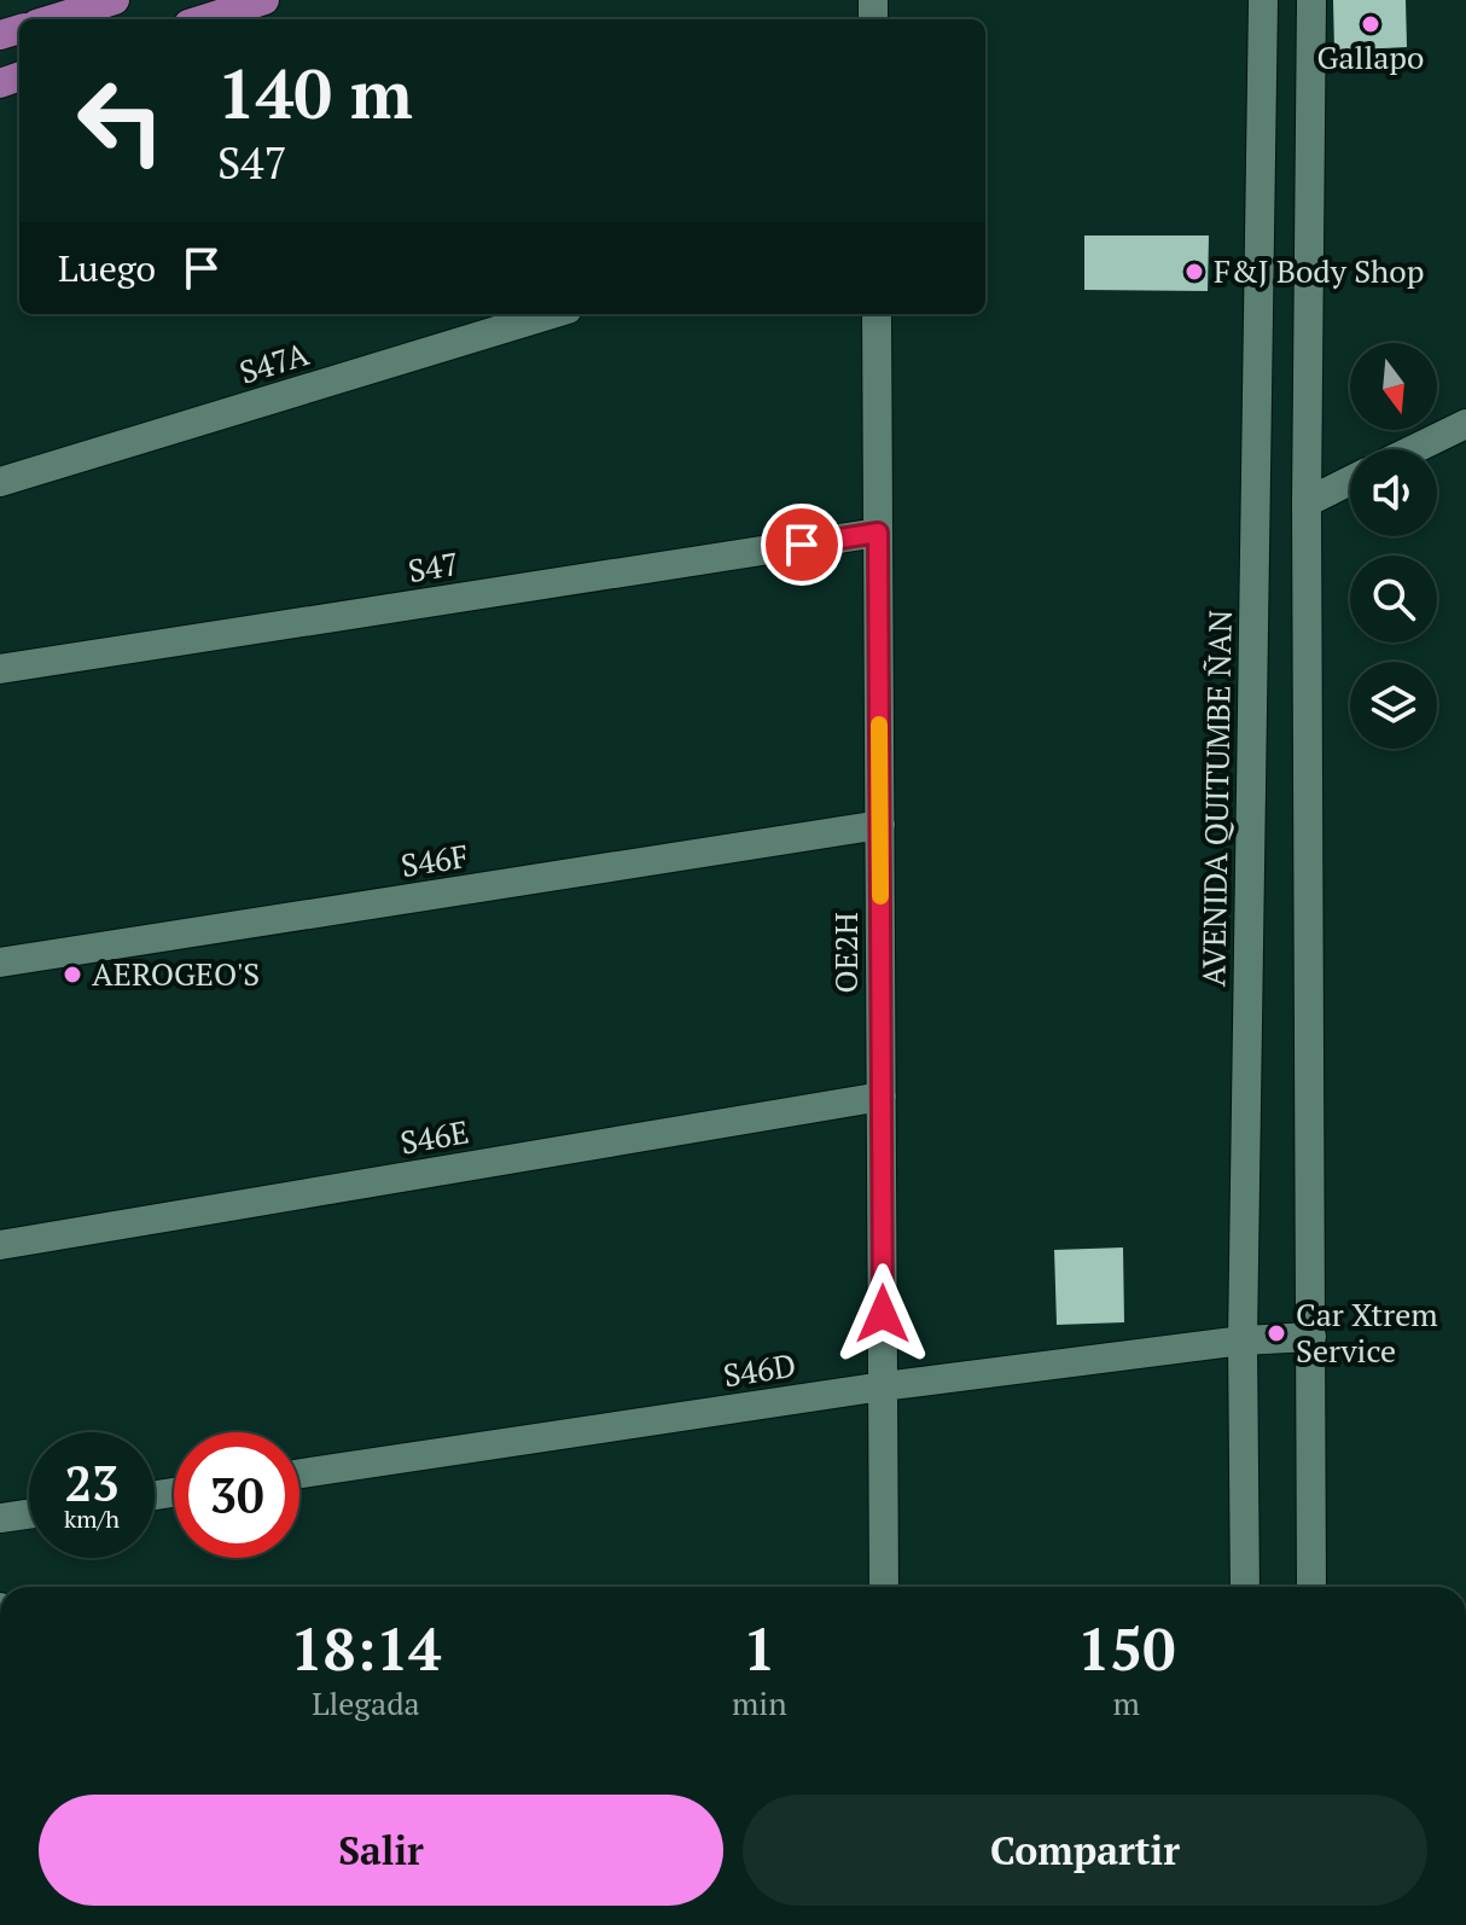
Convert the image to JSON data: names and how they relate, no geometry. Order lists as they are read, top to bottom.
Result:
{
  "streets": {
    "street": [
      "S47A",
      "S47",
      "AVENIDA QUITUMBE ÑAN",
      "S46F",
      "OE2H",
      "S46E",
      "S46D"
    ]
  },
  "crossings": [
    ["S47", "OE2H"],
    ["AVENIDA QUITUMBE ÑAN", "S46D"],
    ["S46F", "OE2H"],
    ["OE2H", "S46E"],
    ["OE2H", "S46D"]
  ],
  "places": [
    "Gallapo",
    "F&J Body Shop",
    "AEROGEO'S",
    "Car Xtrem Service"
  ],
  "north": "bottom",
  "page": {
    "turn": ["140 m", "S47"],
    "then": "Luego",
    "speed": "23 km/h",
    "limit": "30",
    "eta": [
      "18:14",
      "Llegada",
      "1",
      "min",
      "150",
      "m"
    ],
    "buttons": ["Salir", "Compartir"]
  }
}
